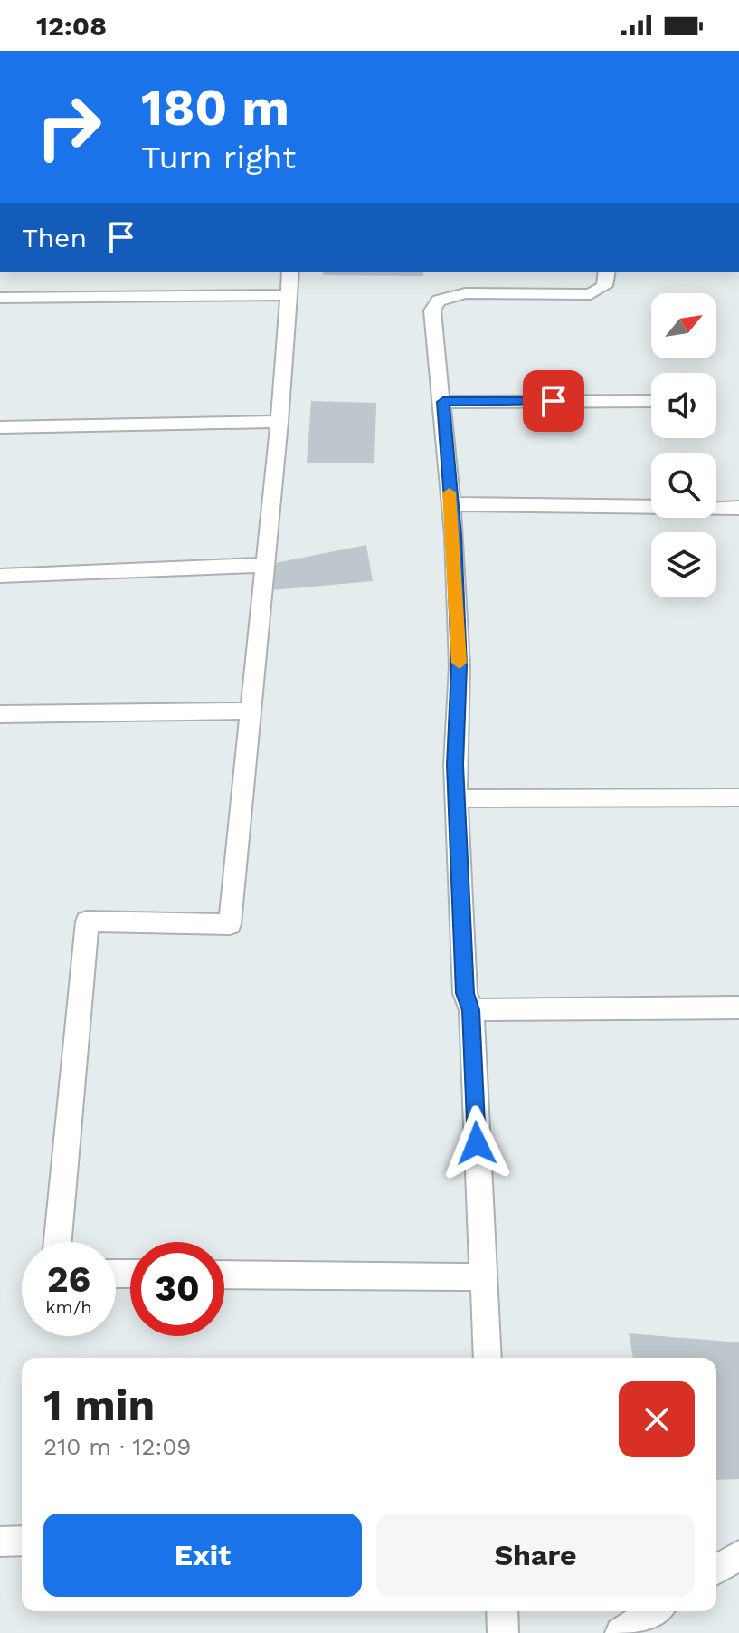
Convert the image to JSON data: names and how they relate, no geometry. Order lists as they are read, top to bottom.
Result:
{
  "north": "top right",
  "page": {
    "status": "12:08",
    "turn": ["180 m", "Turn right"],
    "then": "Then",
    "speed": "26 km/h",
    "limit": "30",
    "heading": ["1 min", "210 m · 12:09"],
    "buttons": ["Exit", "Share"]
  }
}
